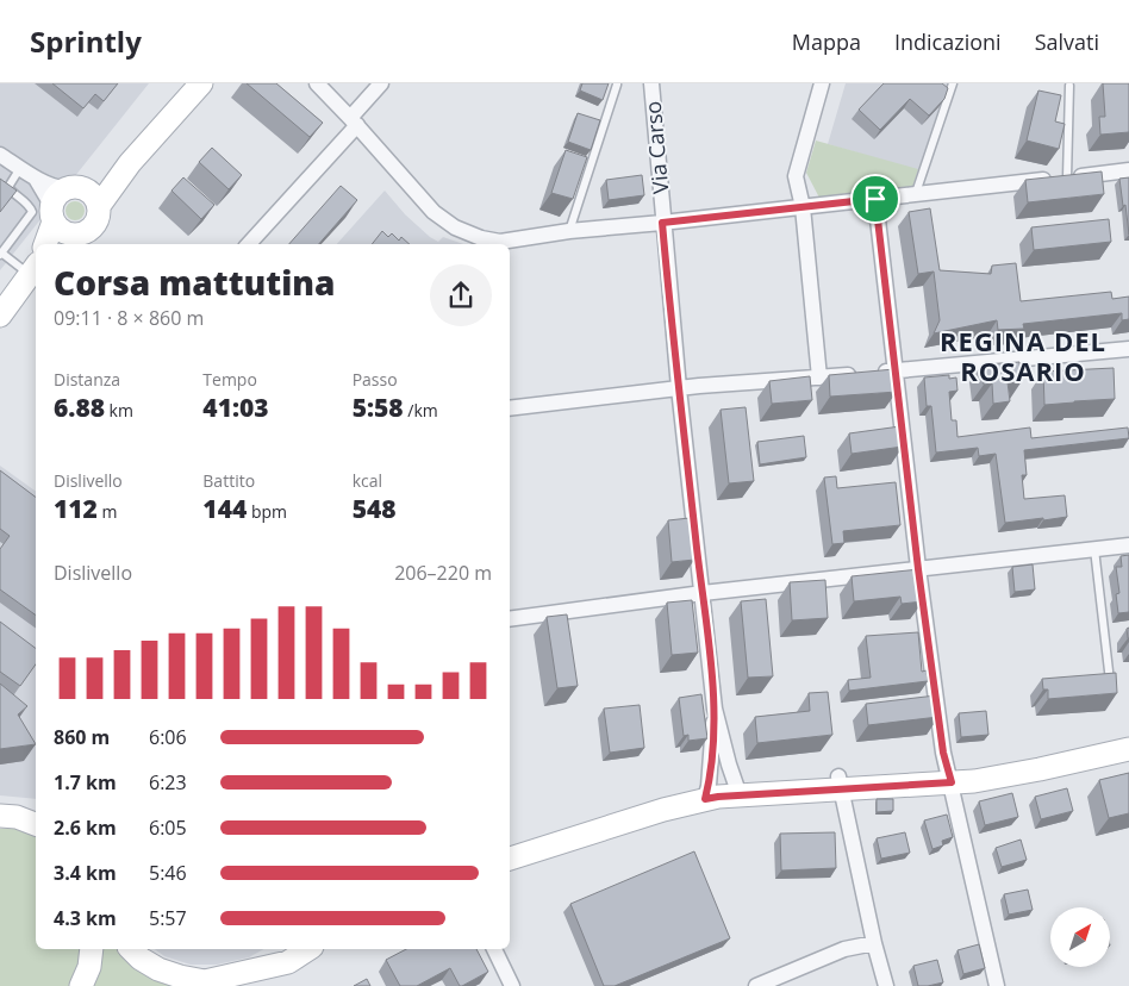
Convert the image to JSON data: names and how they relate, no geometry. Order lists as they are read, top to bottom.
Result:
{
  "streets": {
    "street": ["Via Carso"]
  },
  "districts": ["REGINA DEL ROSARIO"],
  "north": "top right",
  "page": {
    "header": "Sprintly",
    "nav": ["Mappa", "Indicazioni", "Salvati"],
    "heading": ["Corsa mattutina", "09:11 · 8 × 860 m"],
    "stats": [
      ["Distanza", "6.88 km"],
      ["Tempo", "41:03"],
      ["Passo", "5:58 /km"],
      ["Dislivello", "112 m"],
      ["Battito", "144 bpm"],
      ["kcal", "548"]
    ],
    "chart": ["Dislivello", "206–220 m"],
    "list": [
      {
        "name": "860 m",
        "note": "6:06"
      },
      {
        "name": "1.7 km",
        "note": "6:23"
      },
      {
        "name": "2.6 km",
        "note": "6:05"
      },
      {
        "name": "3.4 km",
        "note": "5:46"
      },
      {
        "name": "4.3 km",
        "note": "5:57"
      }
    ]
  }
}
